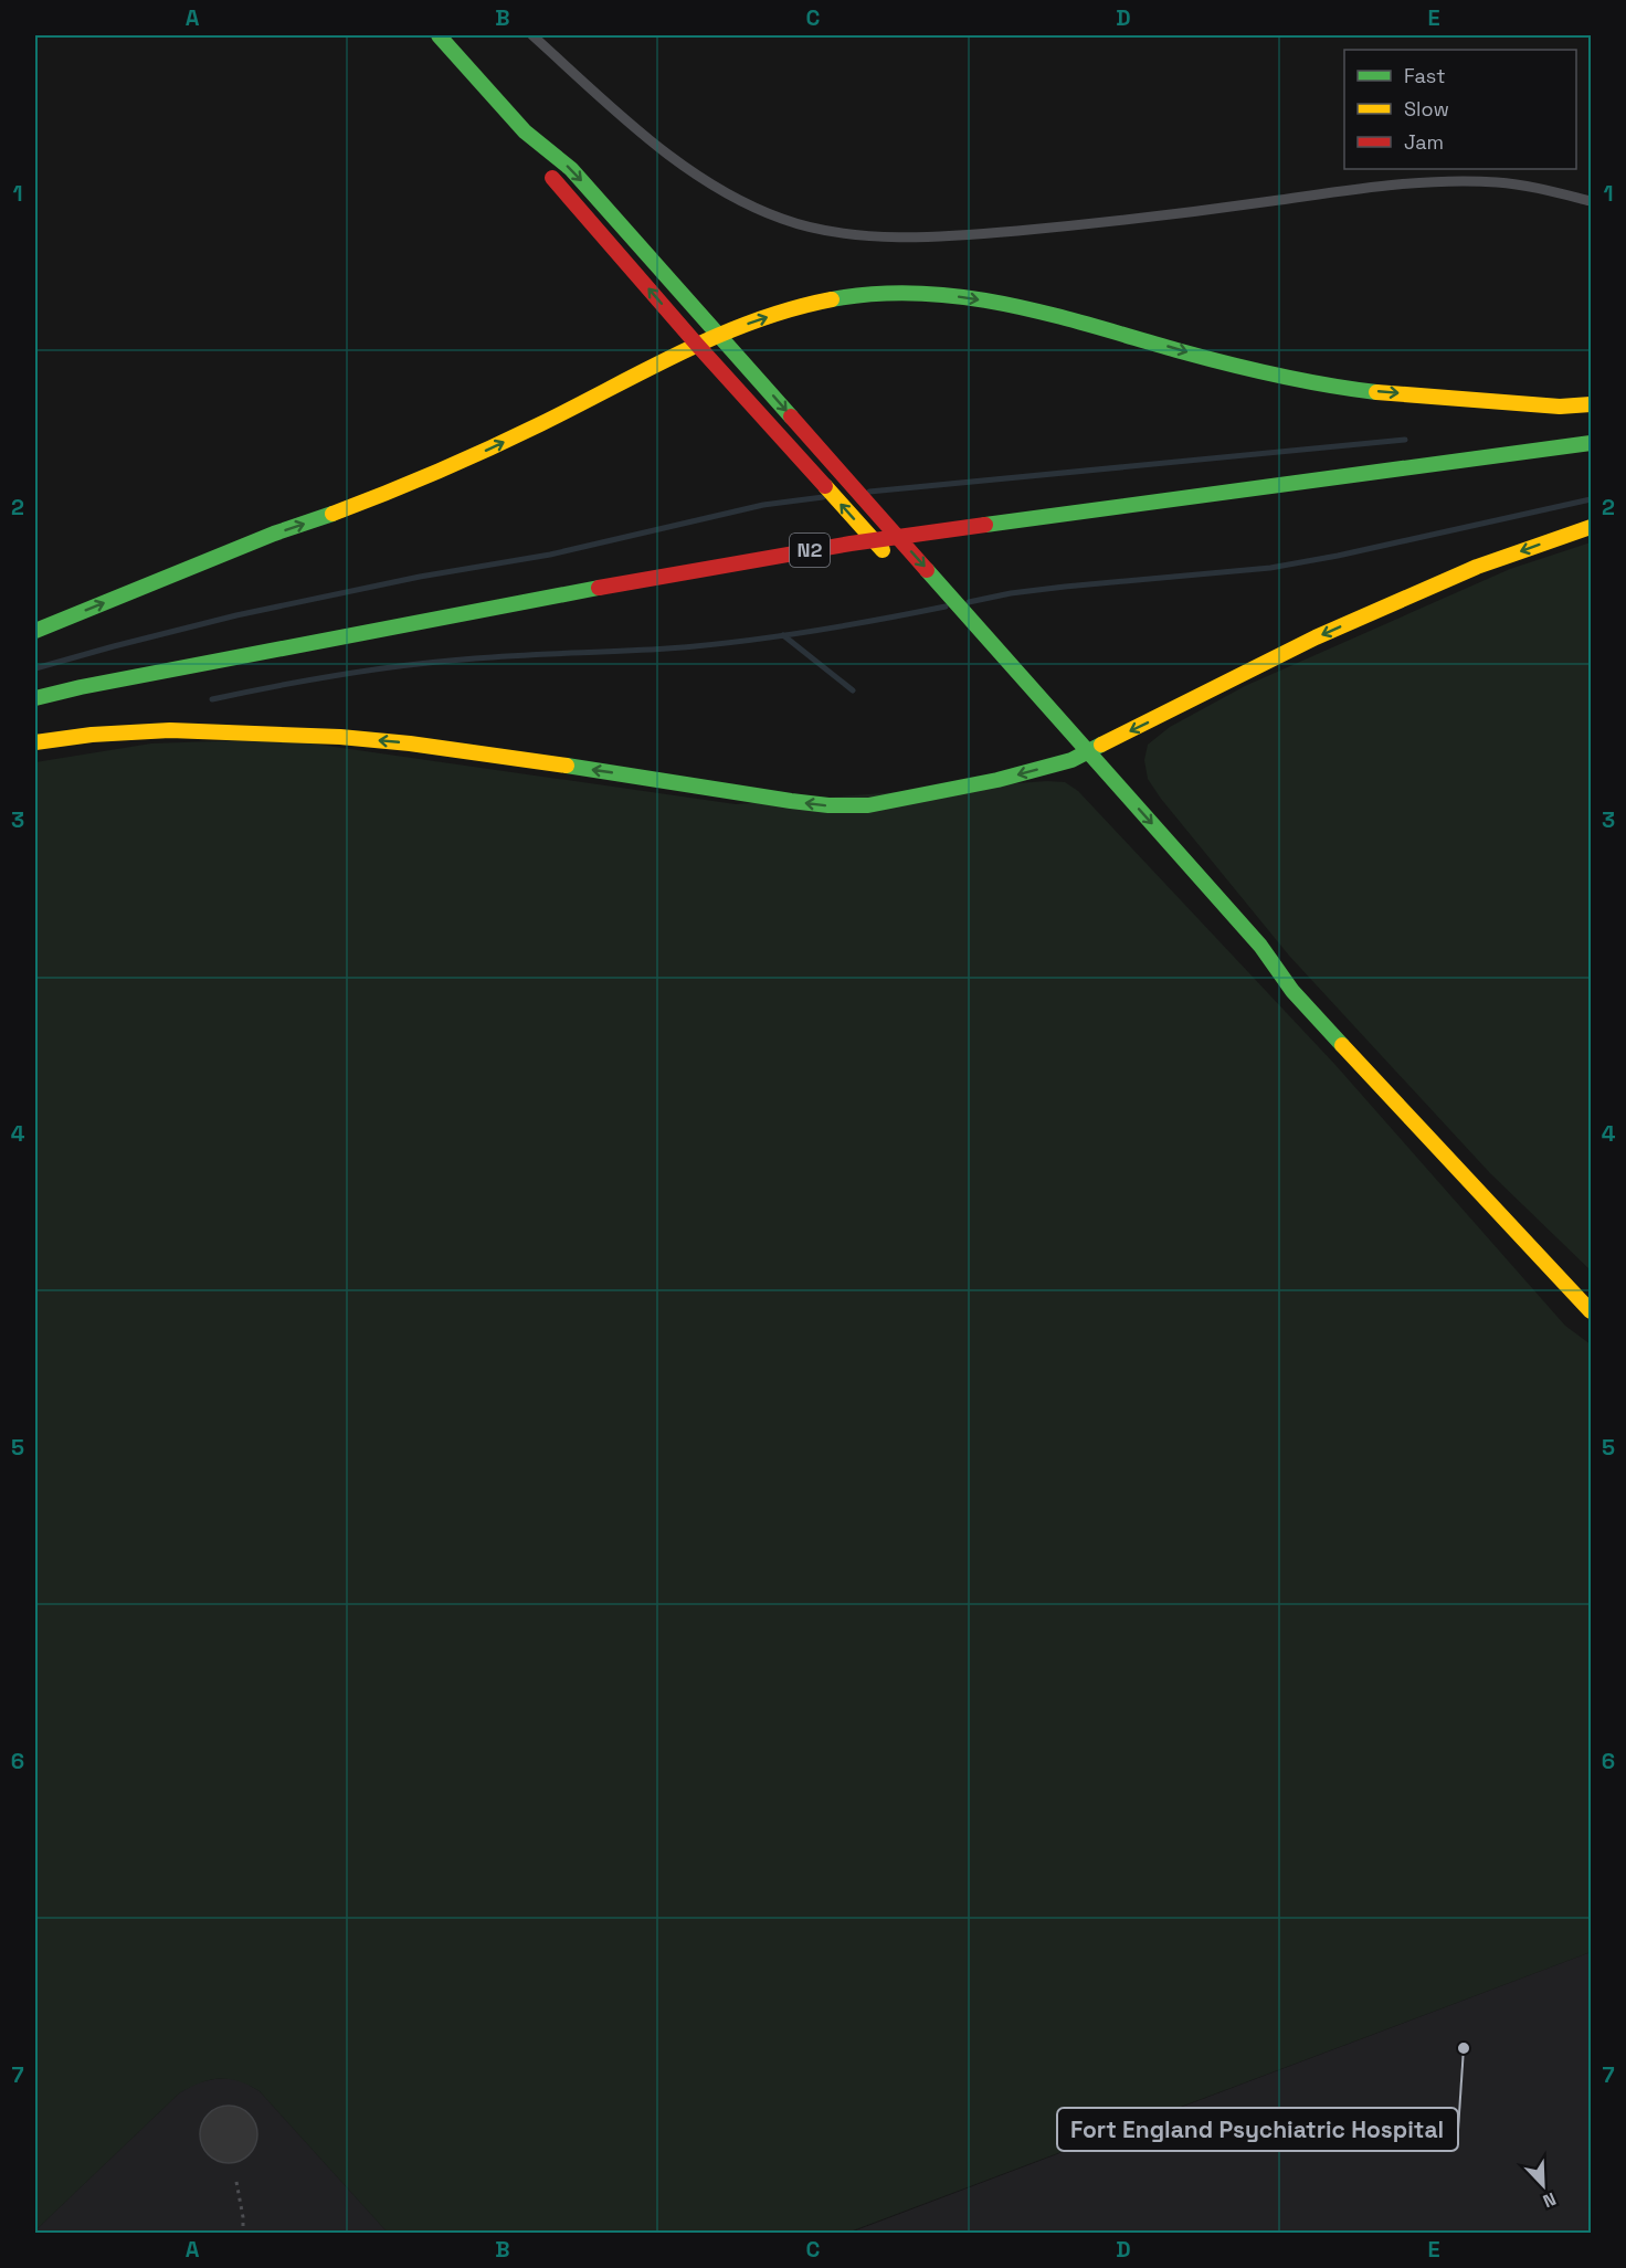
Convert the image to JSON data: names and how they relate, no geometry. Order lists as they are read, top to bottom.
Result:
{
  "streets": {
    "main road": ["N2"]
  },
  "places": ["Fort England Psychiatric Hospital"],
  "legend": ["Fast", "Slow", "Jam"],
  "north": "bottom right",
  "grid": {
    "columns": [
      "A",
      "B",
      "C",
      "D",
      "E"
    ],
    "rows": [
      "1",
      "2",
      "3",
      "4",
      "5",
      "6",
      "7"
    ]
  }
}
